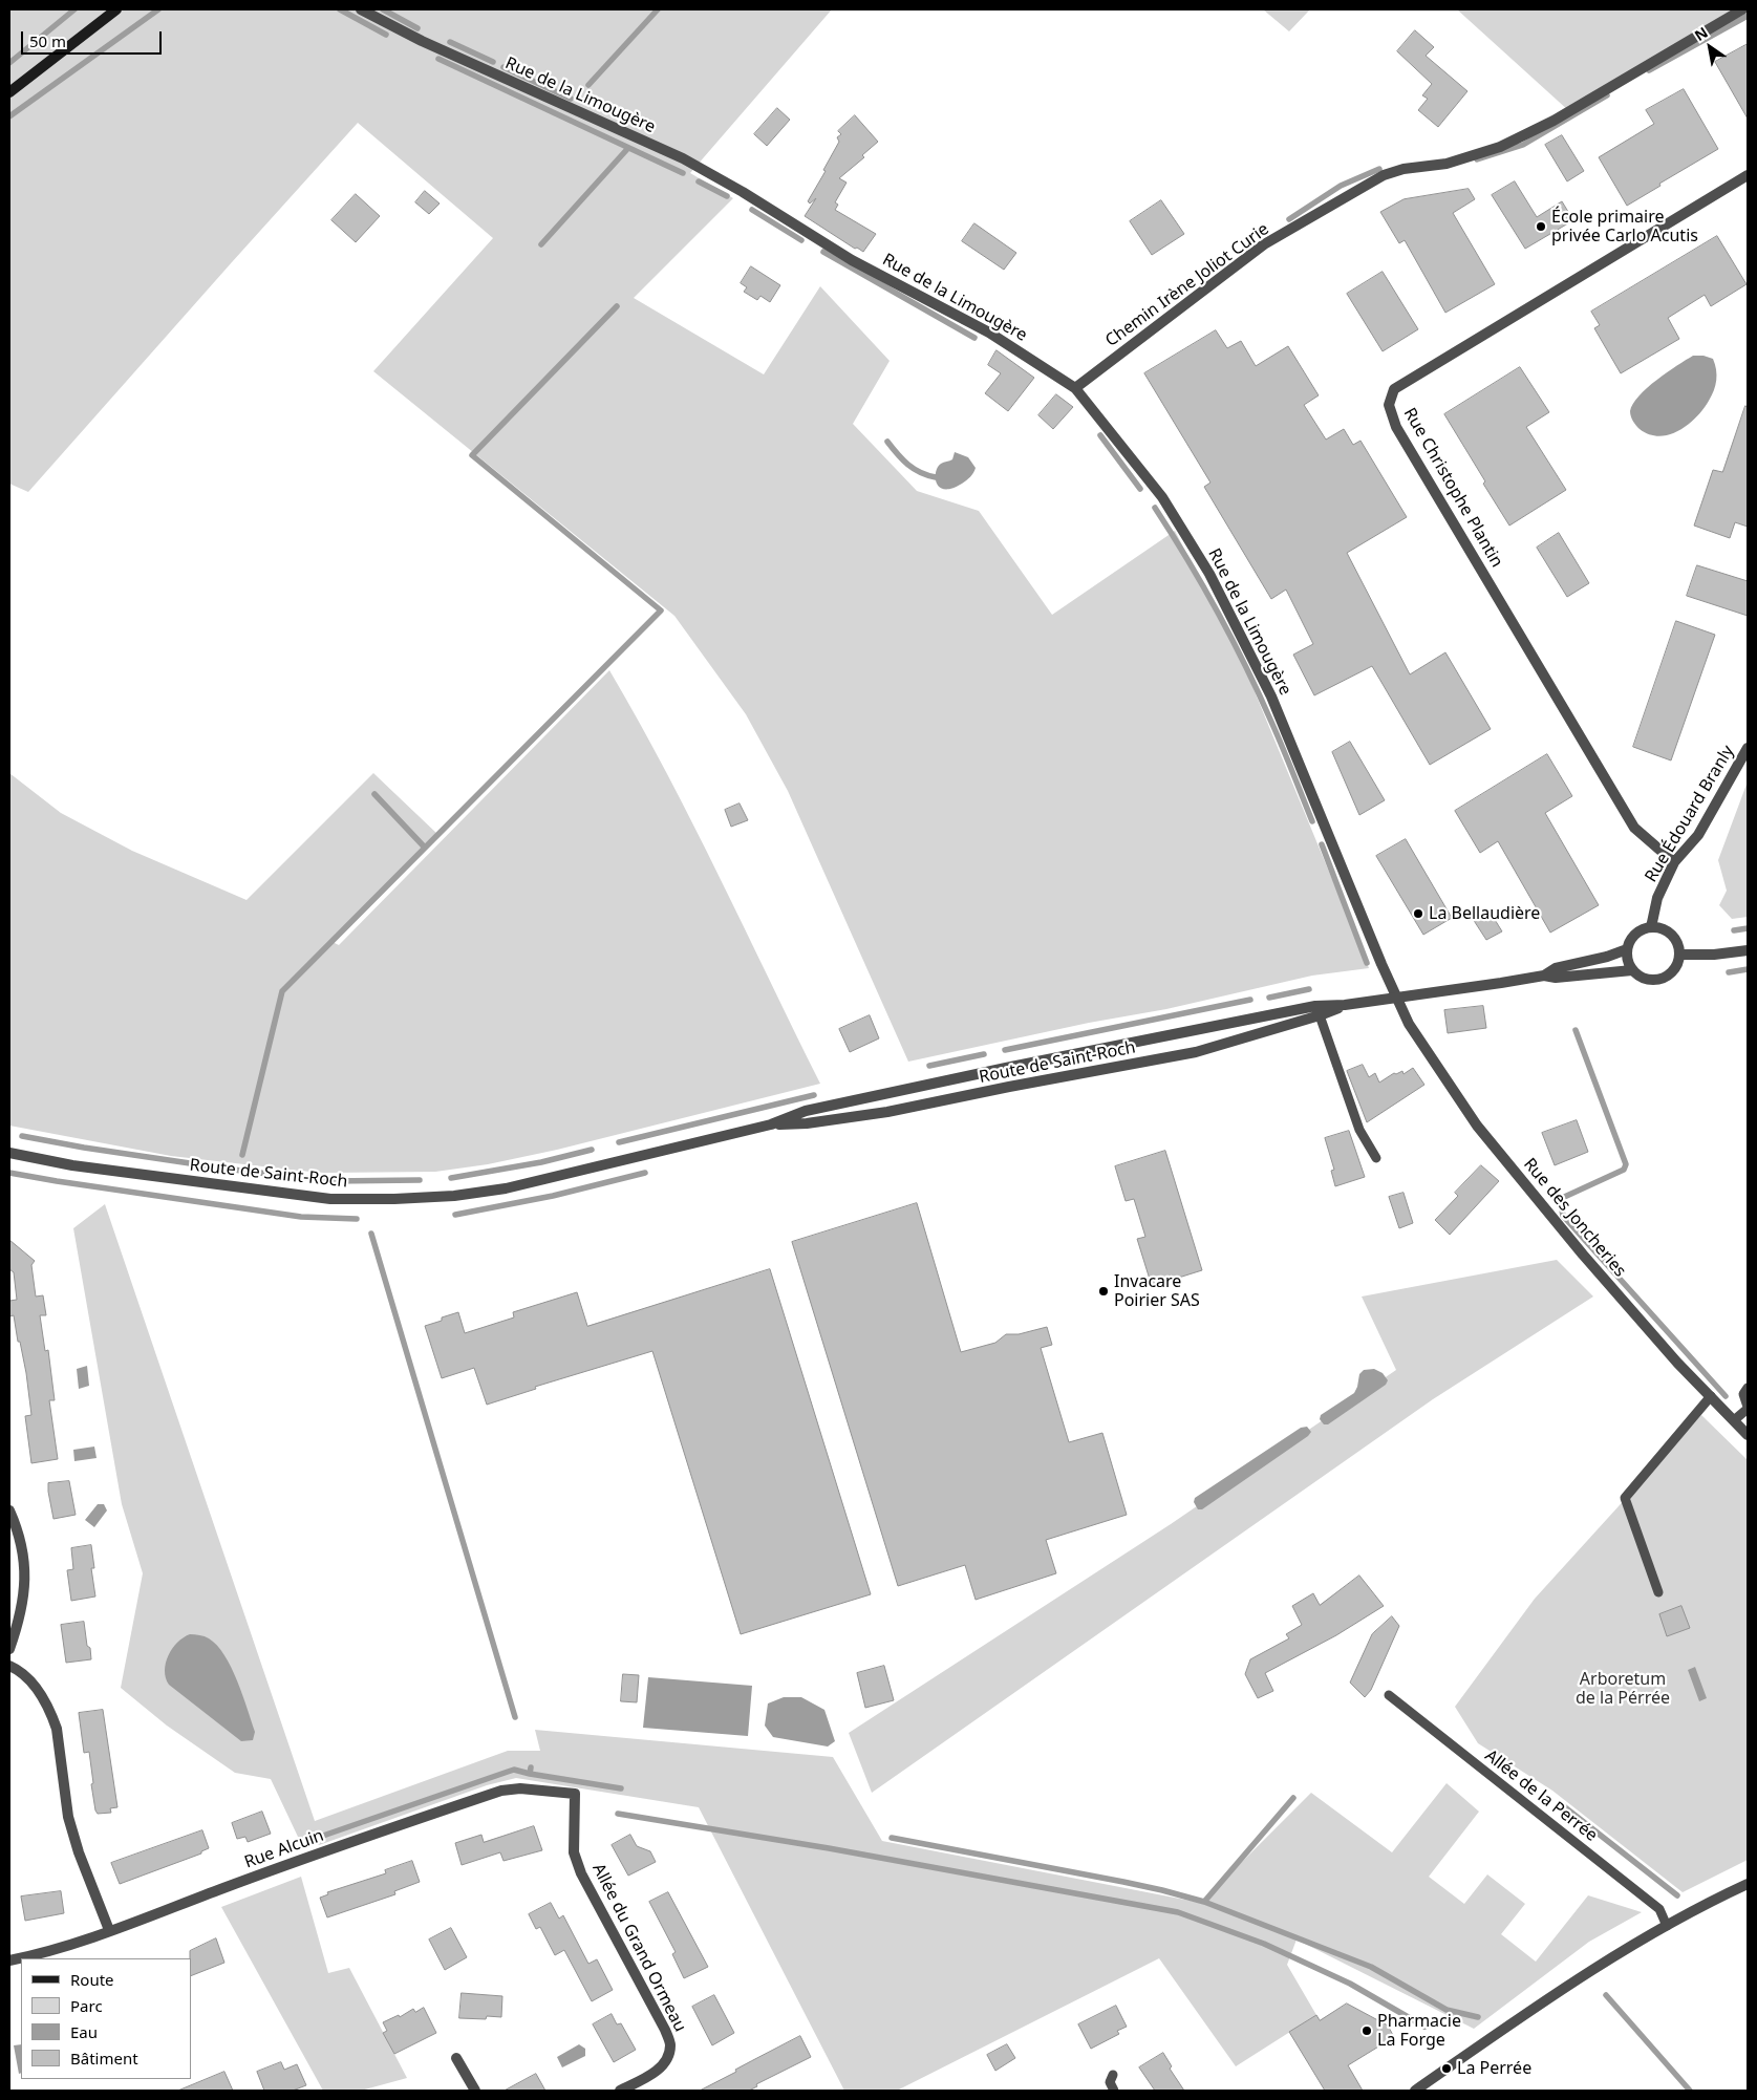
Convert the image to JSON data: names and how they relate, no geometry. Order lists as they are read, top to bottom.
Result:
{
  "streets": {
    "street": [
      "Rue de la Limougère",
      "Chemin Irène Joliot Curie",
      "Rue Christophe Plantin",
      "Rue Édouard Branly",
      "Route de Saint-Roch",
      "Rue des Joncheries",
      "Rue Alcuin",
      "Allée du Grand Ormeau"
    ],
    "lane": ["Allée de la Perrée"]
  },
  "crossings": [
    ["Rue de la Limougère", "Chemin Irène Joliot Curie"],
    ["Rue de la Limougère", "Route de Saint-Roch"],
    ["Rue de la Limougère", "Rue des Joncheries"],
    ["Rue Christophe Plantin", "Rue Édouard Branly"],
    ["Rue Édouard Branly", "Route de Saint-Roch"],
    ["Route de Saint-Roch", "Rue des Joncheries"],
    ["Rue Alcuin", "Allée du Grand Ormeau"]
  ],
  "parks": ["Arboretum de la Pérrée"],
  "places": [
    "École primaire privée Carlo Acutis",
    "La Bellaudière",
    "Invacare Poirier SAS",
    "Pharmacie La Forge",
    "La Perrée"
  ],
  "legend": [
    "Route",
    "Parc",
    "Eau",
    "Bâtiment"
  ],
  "scale_bar": "50 m",
  "north": "top left"
}
